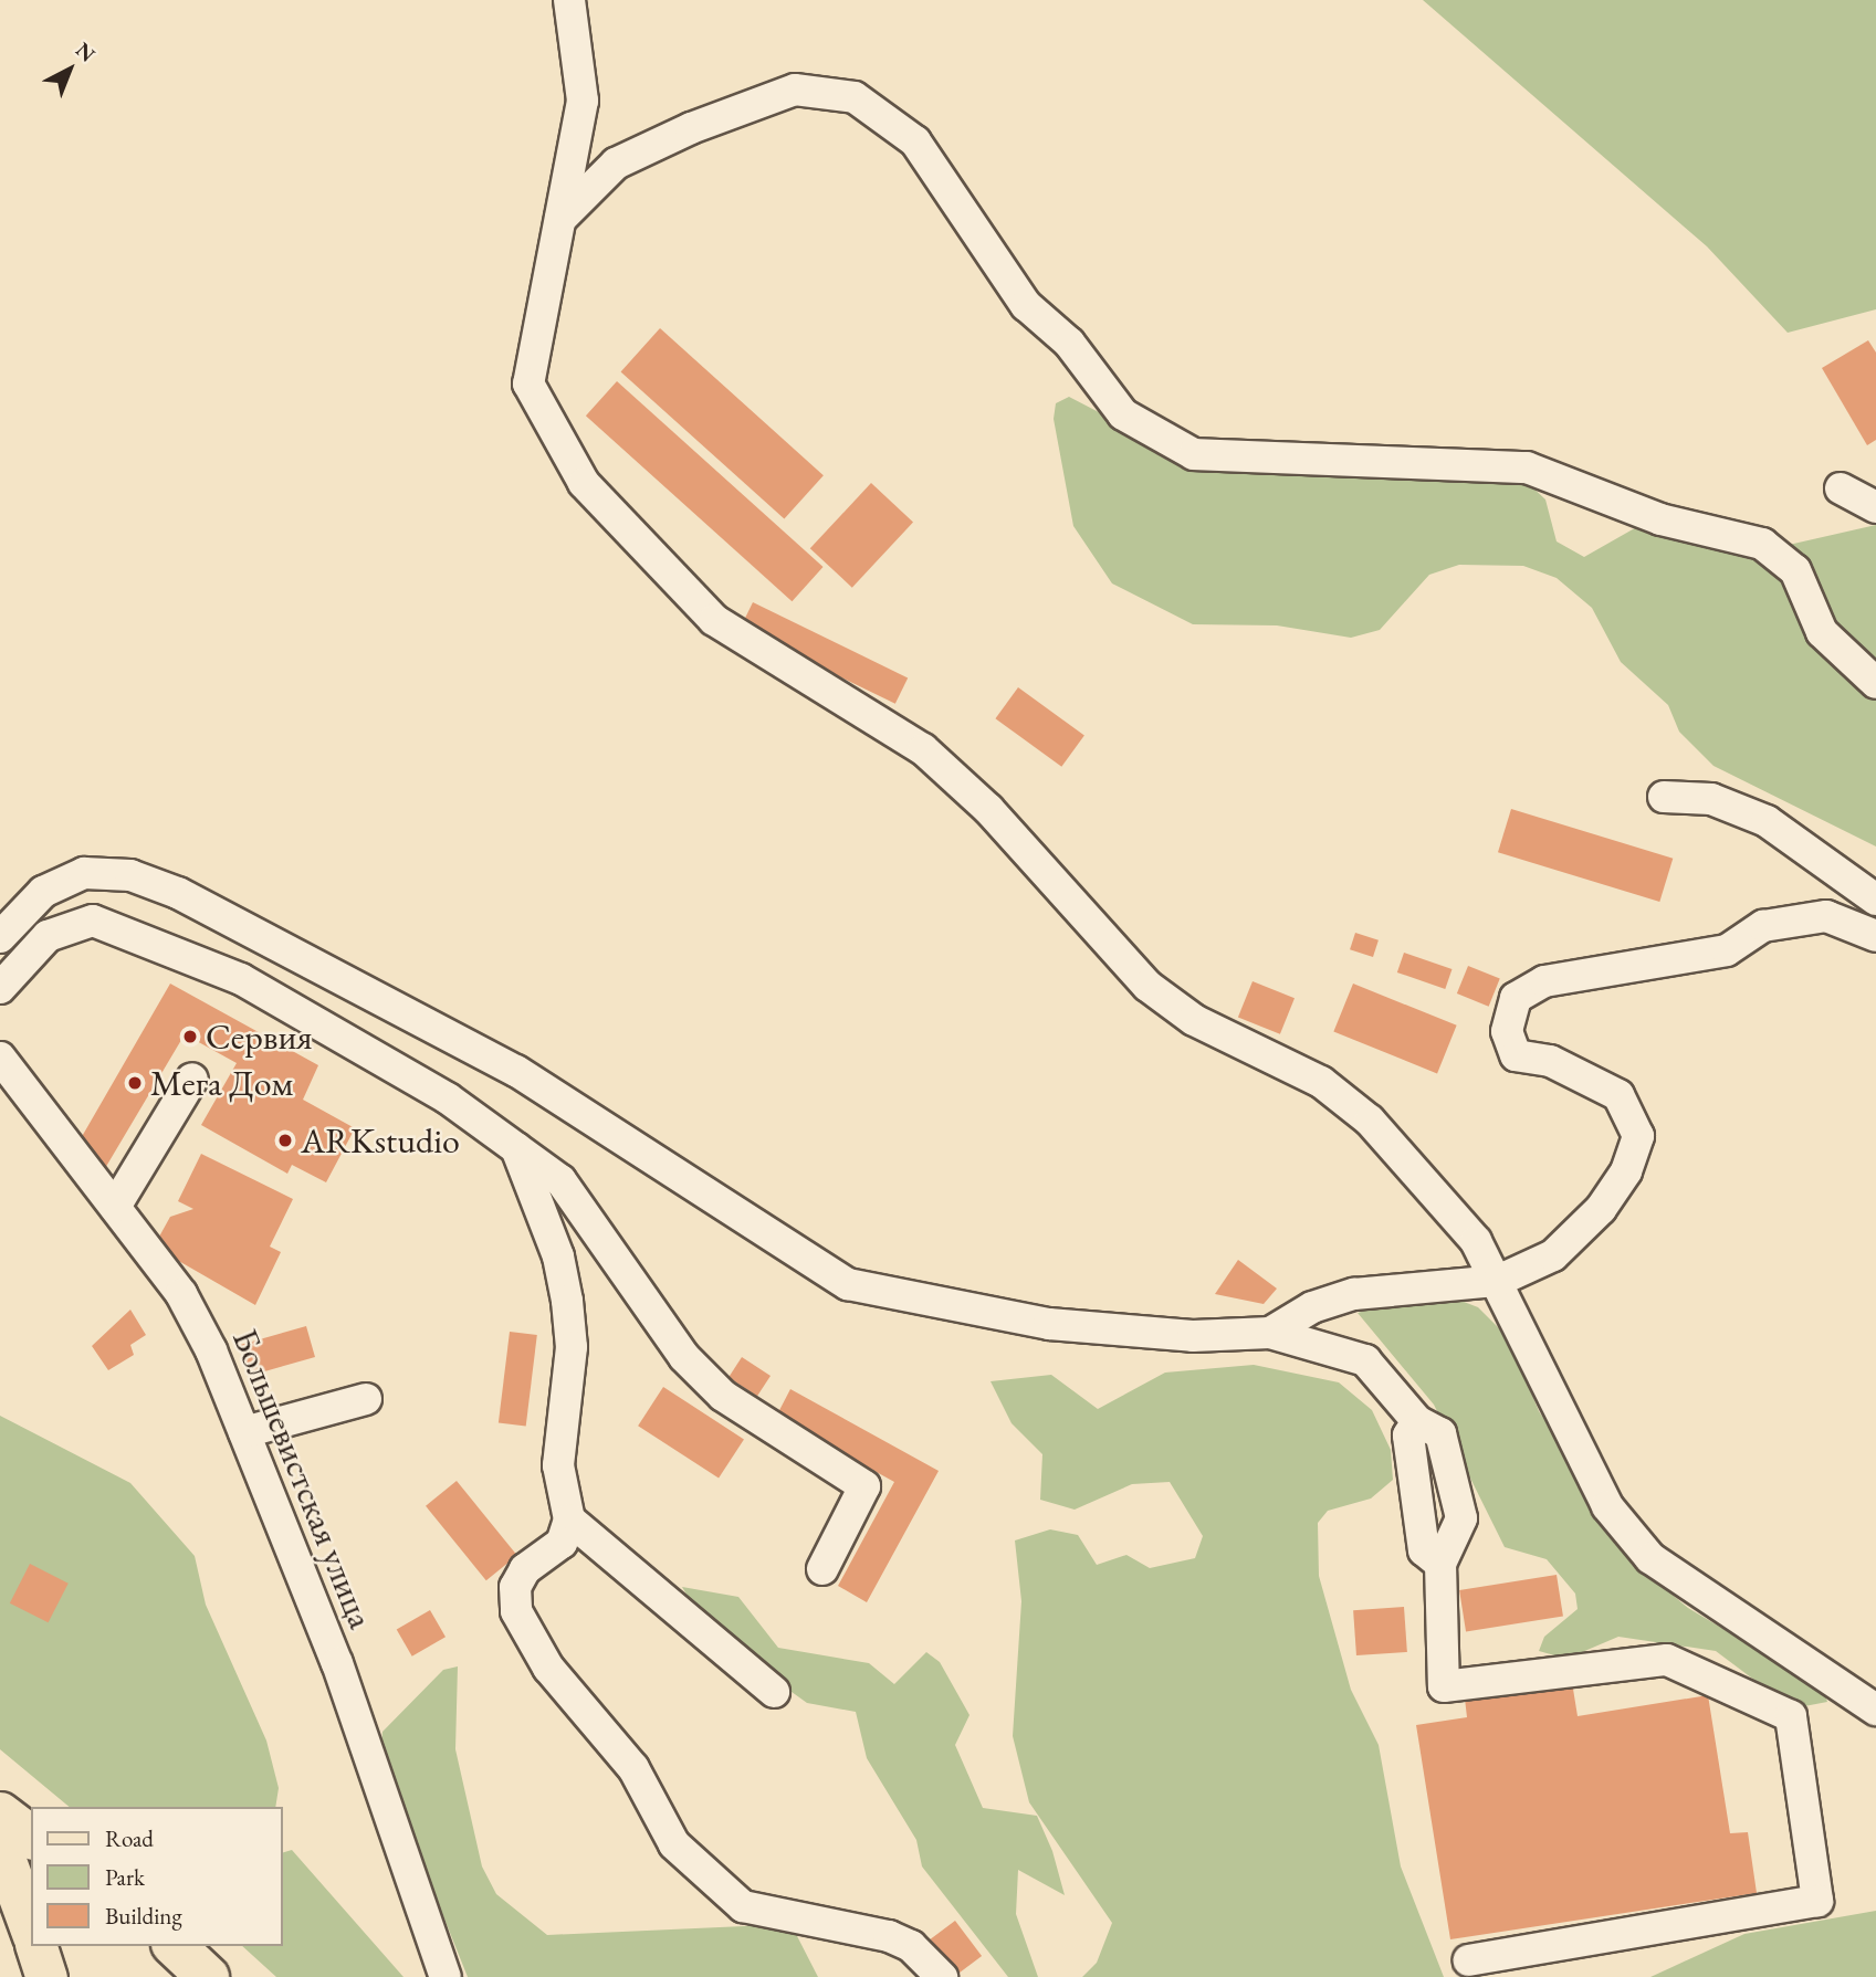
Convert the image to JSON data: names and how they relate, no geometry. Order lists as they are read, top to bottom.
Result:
{
  "streets": {
    "street": ["Большевистская улица"]
  },
  "places": ["Сервия", "Мега Дом", "ARKstudio"],
  "legend": ["Road", "Park", "Building"],
  "north": "top right"
}
